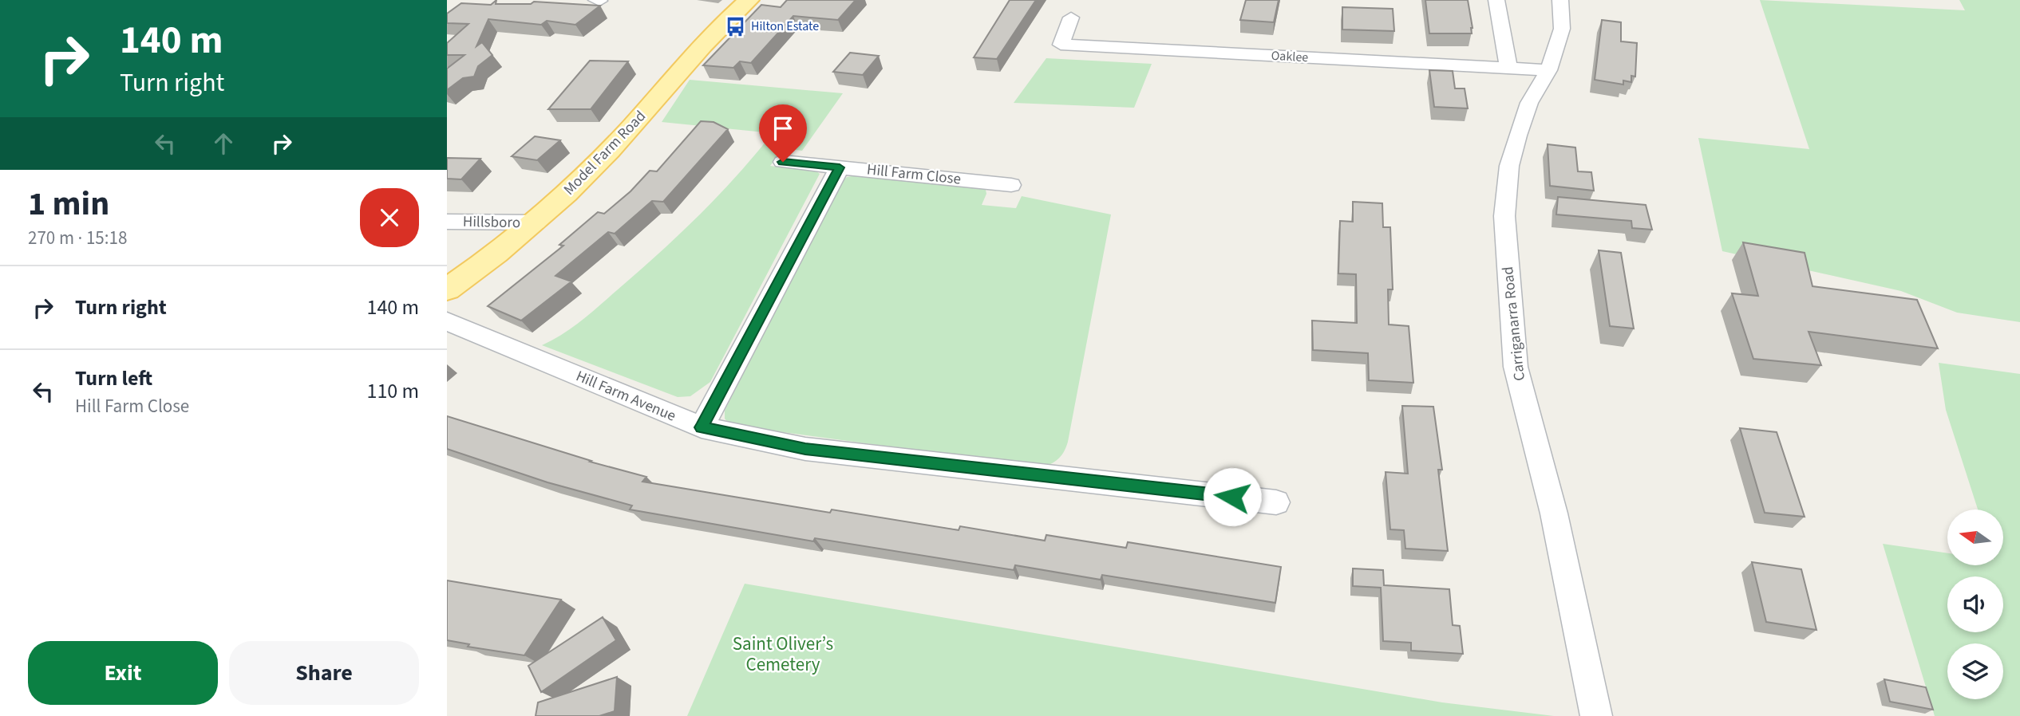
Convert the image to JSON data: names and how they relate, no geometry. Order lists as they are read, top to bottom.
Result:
{
  "streets": {
    "main road": ["Model Farm Road"],
    "street": [
      "Oaklee",
      "Hill Farm Close",
      "Hillsboro",
      "Carriganarra Road",
      "Hill Farm Avenue"
    ]
  },
  "crossings": [
    ["Oaklee", "Carriganarra Road"],
    ["Model Farm Road", "Hillsboro"]
  ],
  "parks": ["Saint Oliver’s Cemetery"],
  "places": {
    "bus stop": ["Hilton Estate"]
  },
  "north": "left",
  "page": {
    "turn": ["140 m", "Turn right"],
    "heading": ["1 min", "270 m · 15:18"],
    "list": [
      {
        "name": "Turn right",
        "value": "140 m"
      },
      {
        "name": "Turn left",
        "note": "Hill Farm Close",
        "value": "110 m"
      }
    ],
    "buttons": ["Exit", "Share"]
  }
}
